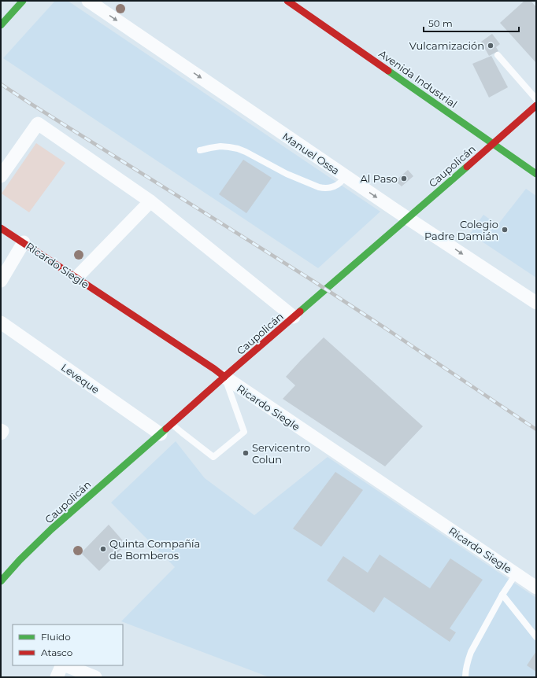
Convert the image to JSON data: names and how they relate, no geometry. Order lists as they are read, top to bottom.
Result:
{
  "streets": {
    "main road": ["Avenida Industrial", "Caupolicán", "Ricardo Siegle"],
    "street": ["Manuel Ossa", "Leveque"]
  },
  "crossings": [
    ["Avenida Industrial", "Caupolicán"],
    ["Manuel Ossa", "Caupolicán"],
    ["Caupolicán", "Ricardo Siegle"],
    ["Caupolicán", "Leveque"]
  ],
  "one_way": ["Manuel Ossa"],
  "places": [
    "Vulcamización",
    "Al Paso",
    "Colegio Padre Damián",
    "Servicentro Colun",
    "Quinta Compañía de Bomberos"
  ],
  "legend": ["Fluido", "Atasco"],
  "scale_bar": "50 m"
}
